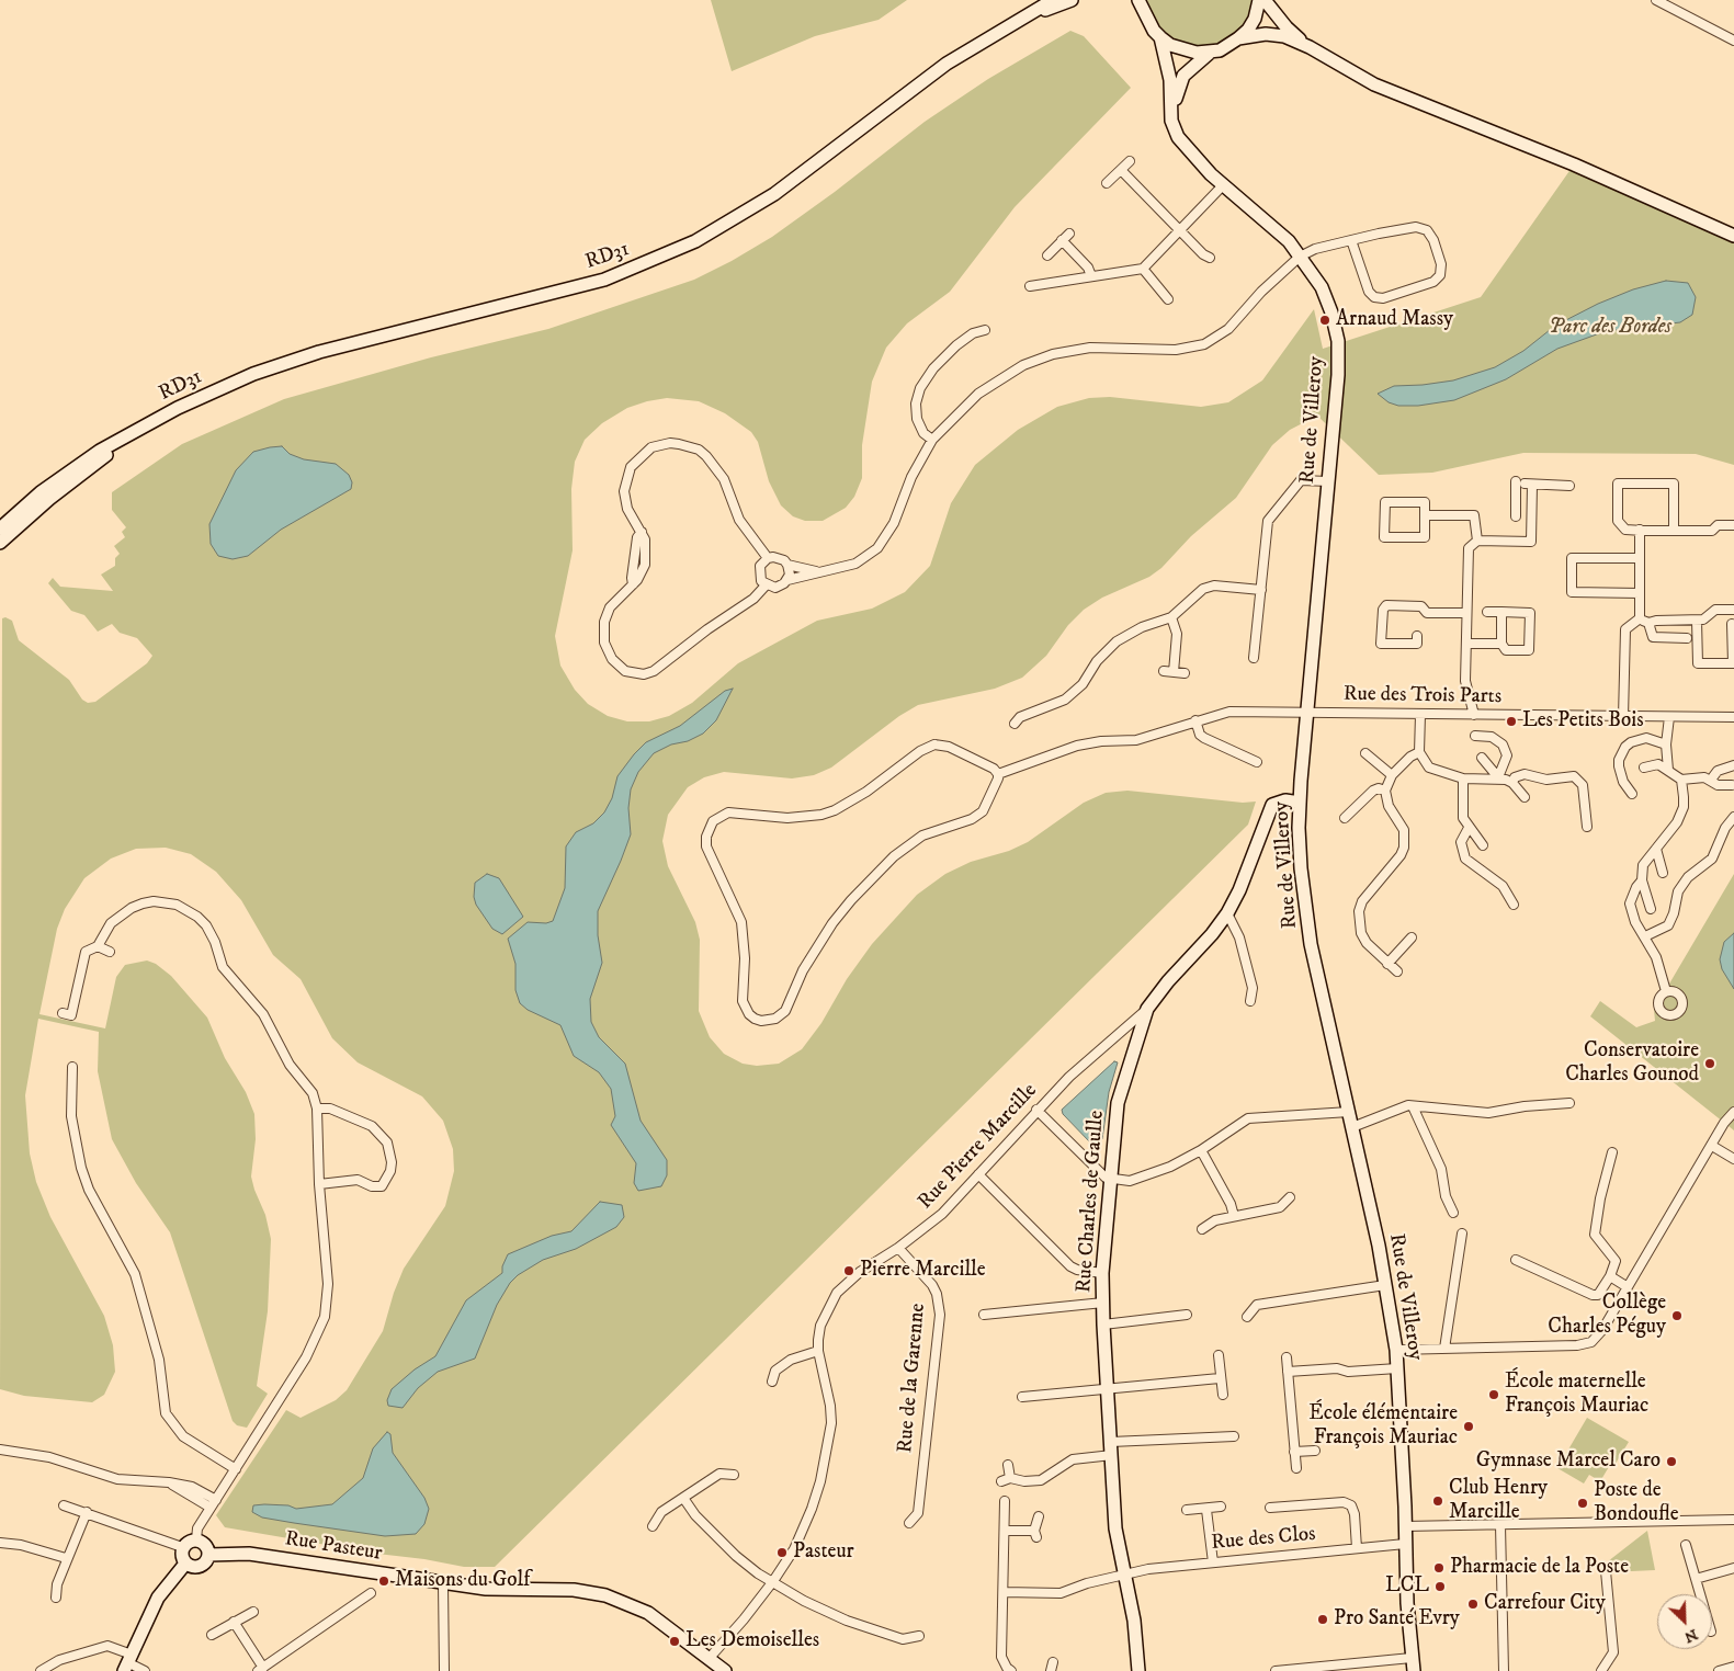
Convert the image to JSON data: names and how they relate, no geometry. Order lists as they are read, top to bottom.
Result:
{
  "streets": {
    "street": [
      "RD31",
      "Rue de Villeroy",
      "Rue des Trois Parts",
      "Rue Pierre Marcille",
      "Rue Charles de Gaulle",
      "Rue de la Garenne",
      "Rue des Clos",
      "Rue Pasteur"
    ]
  },
  "crossings": [
    ["Rue de Villeroy", "Rue des Trois Parts"],
    ["Rue de Villeroy", "Rue Charles de Gaulle"],
    ["Rue de Villeroy", "Rue des Clos"],
    ["Rue Pierre Marcille", "Rue Charles de Gaulle"],
    ["Rue Pierre Marcille", "Rue de la Garenne"],
    ["Rue Pierre Marcille", "Rue Pasteur"],
    ["Rue Charles de Gaulle", "Rue des Clos"]
  ],
  "parks": ["Parc des Bordes"],
  "places": [
    "Arnaud Massy",
    "Les Petits Bois",
    "Conservatoire Charles Gounod",
    "Pierre Marcille",
    "Collège Charles Péguy",
    "École maternelle François Mauriac",
    "École élémentaire François Mauriac",
    "Gymnase Marcel Caro",
    "Club Henry Marcille",
    "Poste de Bondoufle",
    "Pasteur",
    "Pharmacie de la Poste",
    "Maisons du Golf",
    "LCL",
    "Carrefour City",
    "Pro Santé Evry",
    "Les Demoiselles"
  ],
  "north": "bottom right"
}
